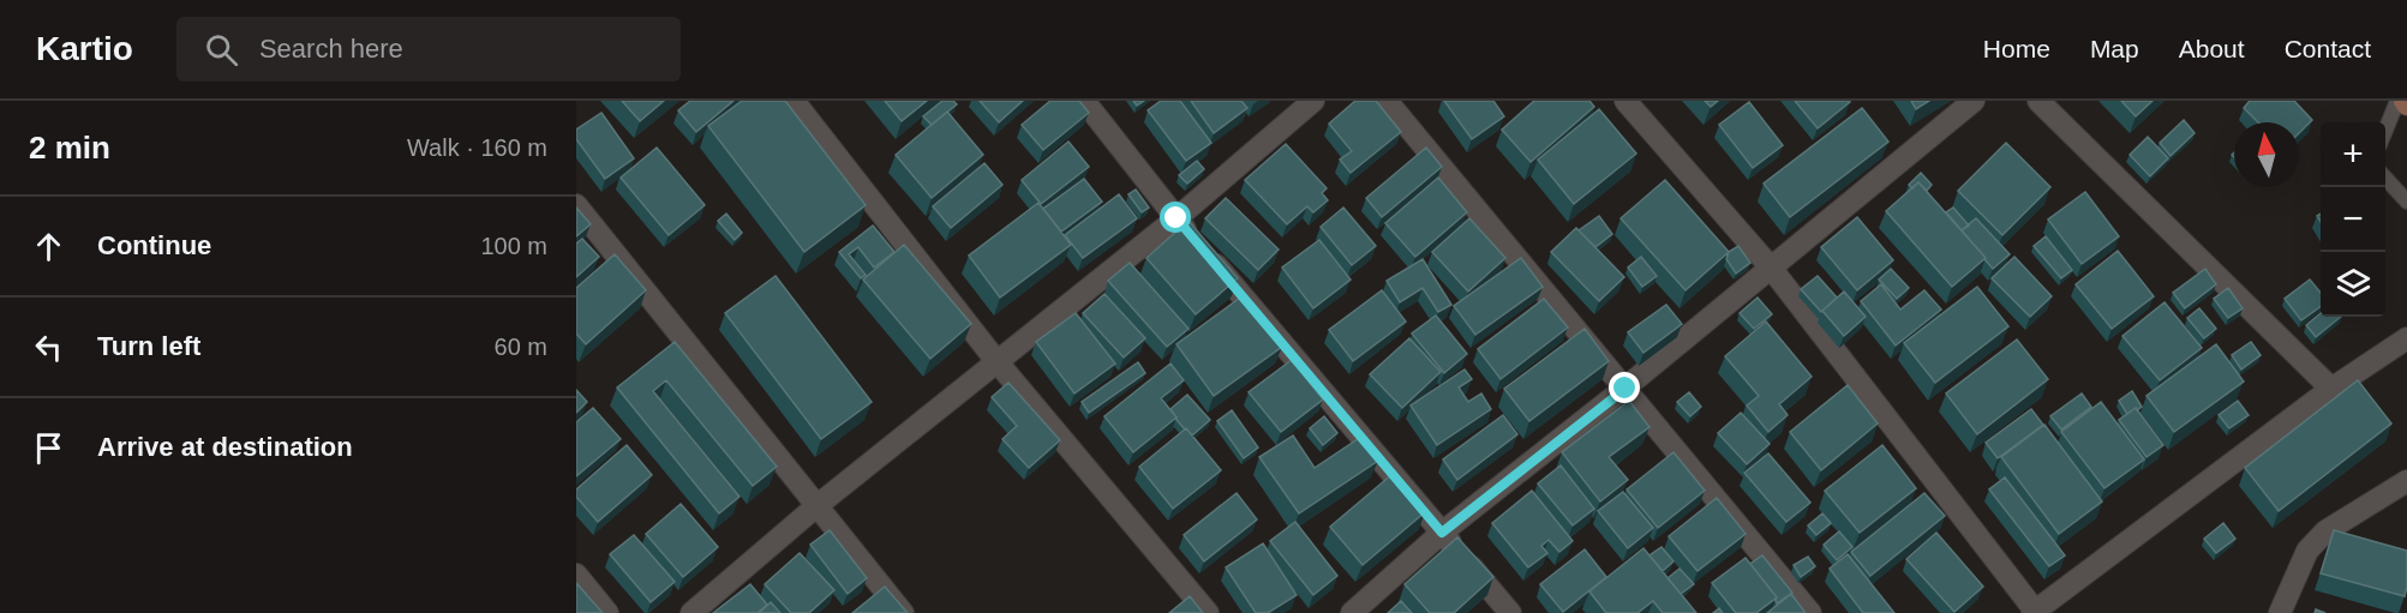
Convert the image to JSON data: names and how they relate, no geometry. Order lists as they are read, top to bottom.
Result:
{
  "north": "top",
  "page": {
    "header": "Kartio",
    "search": "Search here",
    "nav": [
      "Home",
      "Map",
      "About",
      "Contact"
    ],
    "heading": ["2 min", "Walk · 160 m"],
    "map_buttons": ["+", "−"],
    "list": [
      ["Continue", "100 m"],
      ["Turn left", "60 m"],
      "Arrive at destination"
    ]
  }
}
